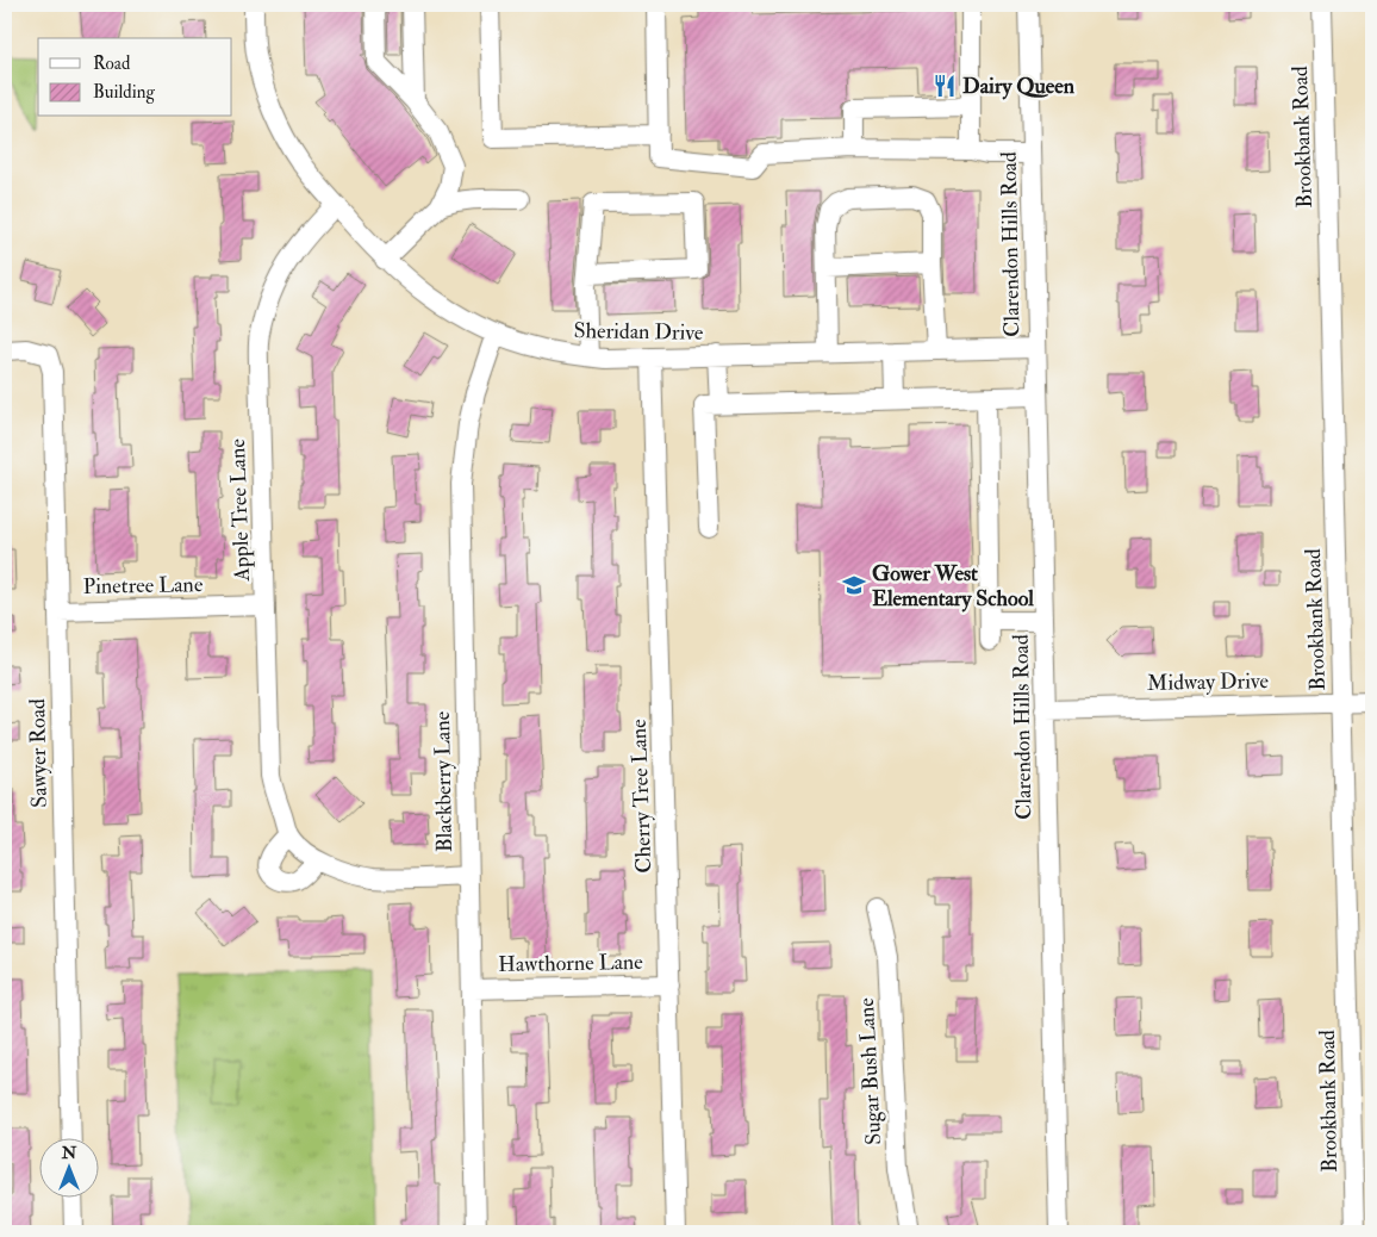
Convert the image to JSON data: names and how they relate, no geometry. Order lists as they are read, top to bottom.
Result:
{
  "streets": {
    "street": [
      "Brookbank Road",
      "Clarendon Hills Road",
      "Sheridan Drive",
      "Apple Tree Lane",
      "Pinetree Lane",
      "Midway Drive",
      "Sawyer Road",
      "Blackberry Lane",
      "Cherry Tree Lane",
      "Hawthorne Lane",
      "Sugar Bush Lane"
    ]
  },
  "crossings": [
    ["Brookbank Road", "Midway Drive"],
    ["Clarendon Hills Road", "Sheridan Drive"],
    ["Clarendon Hills Road", "Midway Drive"],
    ["Sheridan Drive", "Apple Tree Lane"],
    ["Sheridan Drive", "Blackberry Lane"],
    ["Sheridan Drive", "Cherry Tree Lane"],
    ["Apple Tree Lane", "Pinetree Lane"],
    ["Apple Tree Lane", "Blackberry Lane"],
    ["Pinetree Lane", "Sawyer Road"],
    ["Blackberry Lane", "Hawthorne Lane"],
    ["Cherry Tree Lane", "Hawthorne Lane"]
  ],
  "places": {
    "restaurant": ["Dairy Queen"],
    "school or university": ["Gower West Elementary School"]
  },
  "legend": ["Road", "Building"],
  "north": "top"
}
